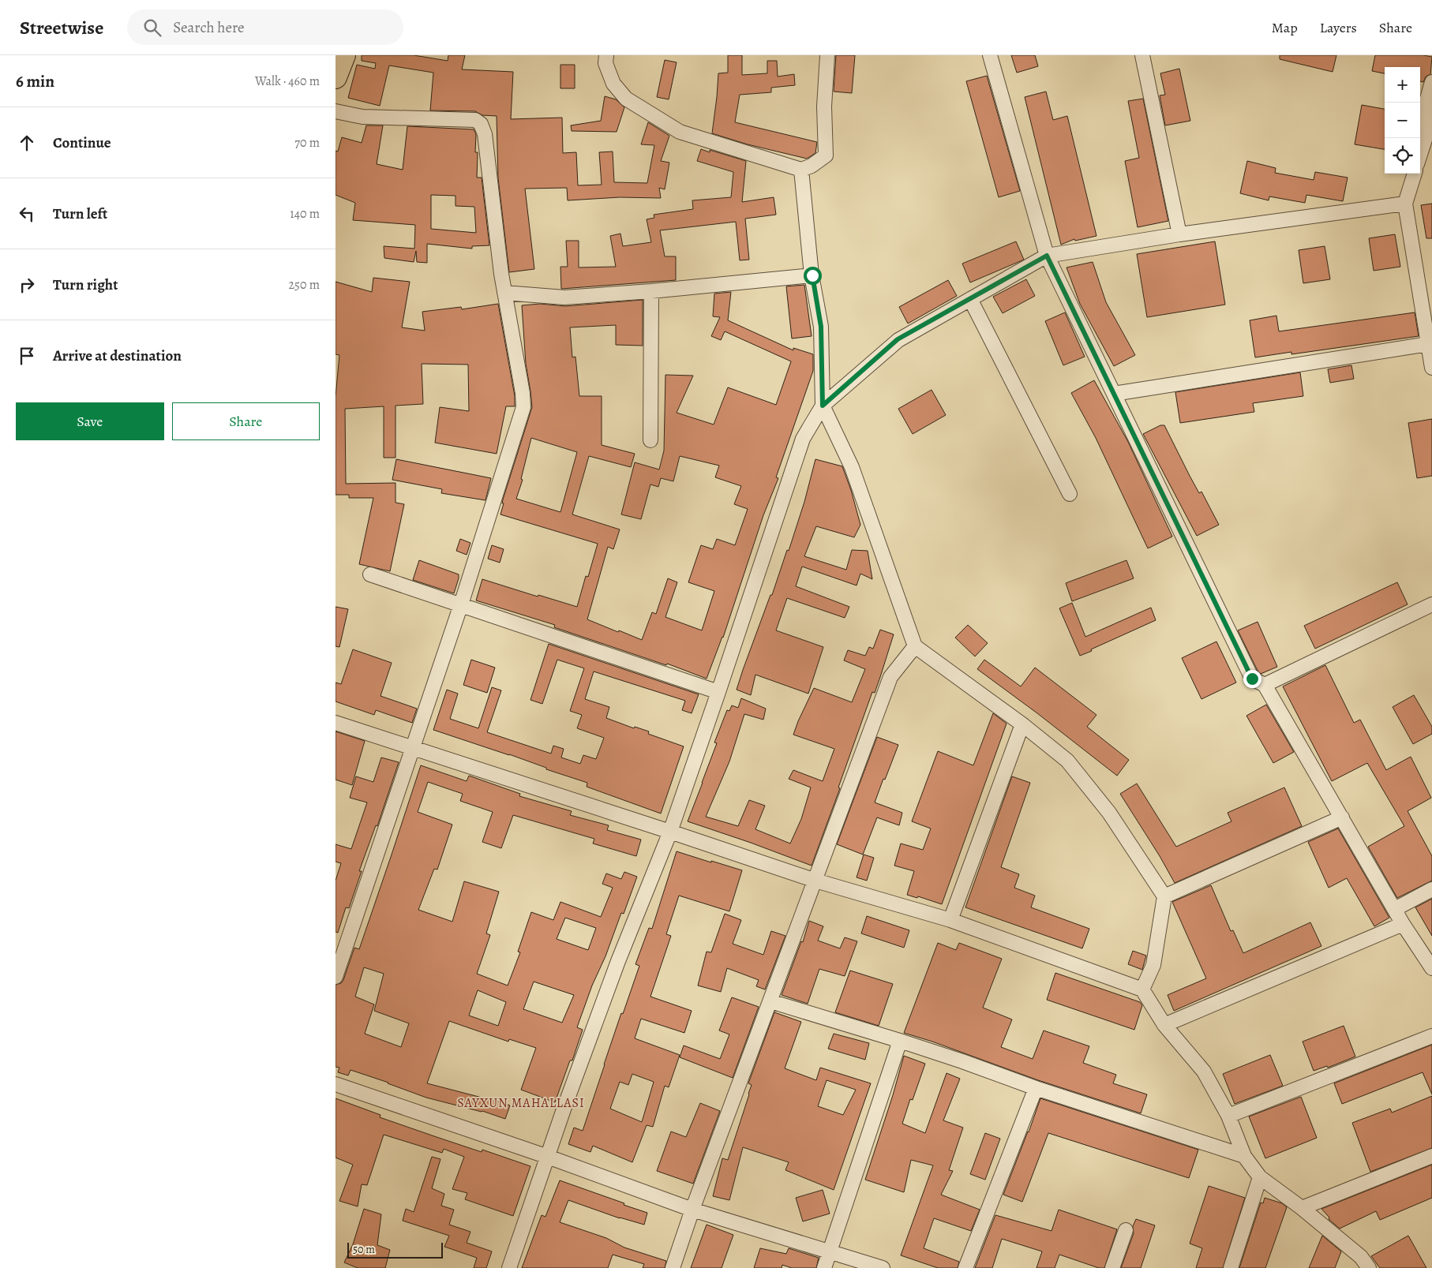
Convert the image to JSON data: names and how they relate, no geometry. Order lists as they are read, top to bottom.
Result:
{
  "districts": ["SAYXUN MAHALLASI"],
  "scale_bar": "50 m",
  "page": {
    "header": "Streetwise",
    "search": "Search here",
    "nav": ["Map", "Layers", "Share"],
    "heading": ["6 min", "Walk · 460 m"],
    "map_buttons": ["+", "−"],
    "list": [
      ["Continue", "70 m"],
      ["Turn left", "140 m"],
      ["Turn right", "250 m"],
      "Arrive at destination"
    ],
    "buttons": ["Save", "Share"],
    "scale": "50 m"
  }
}
